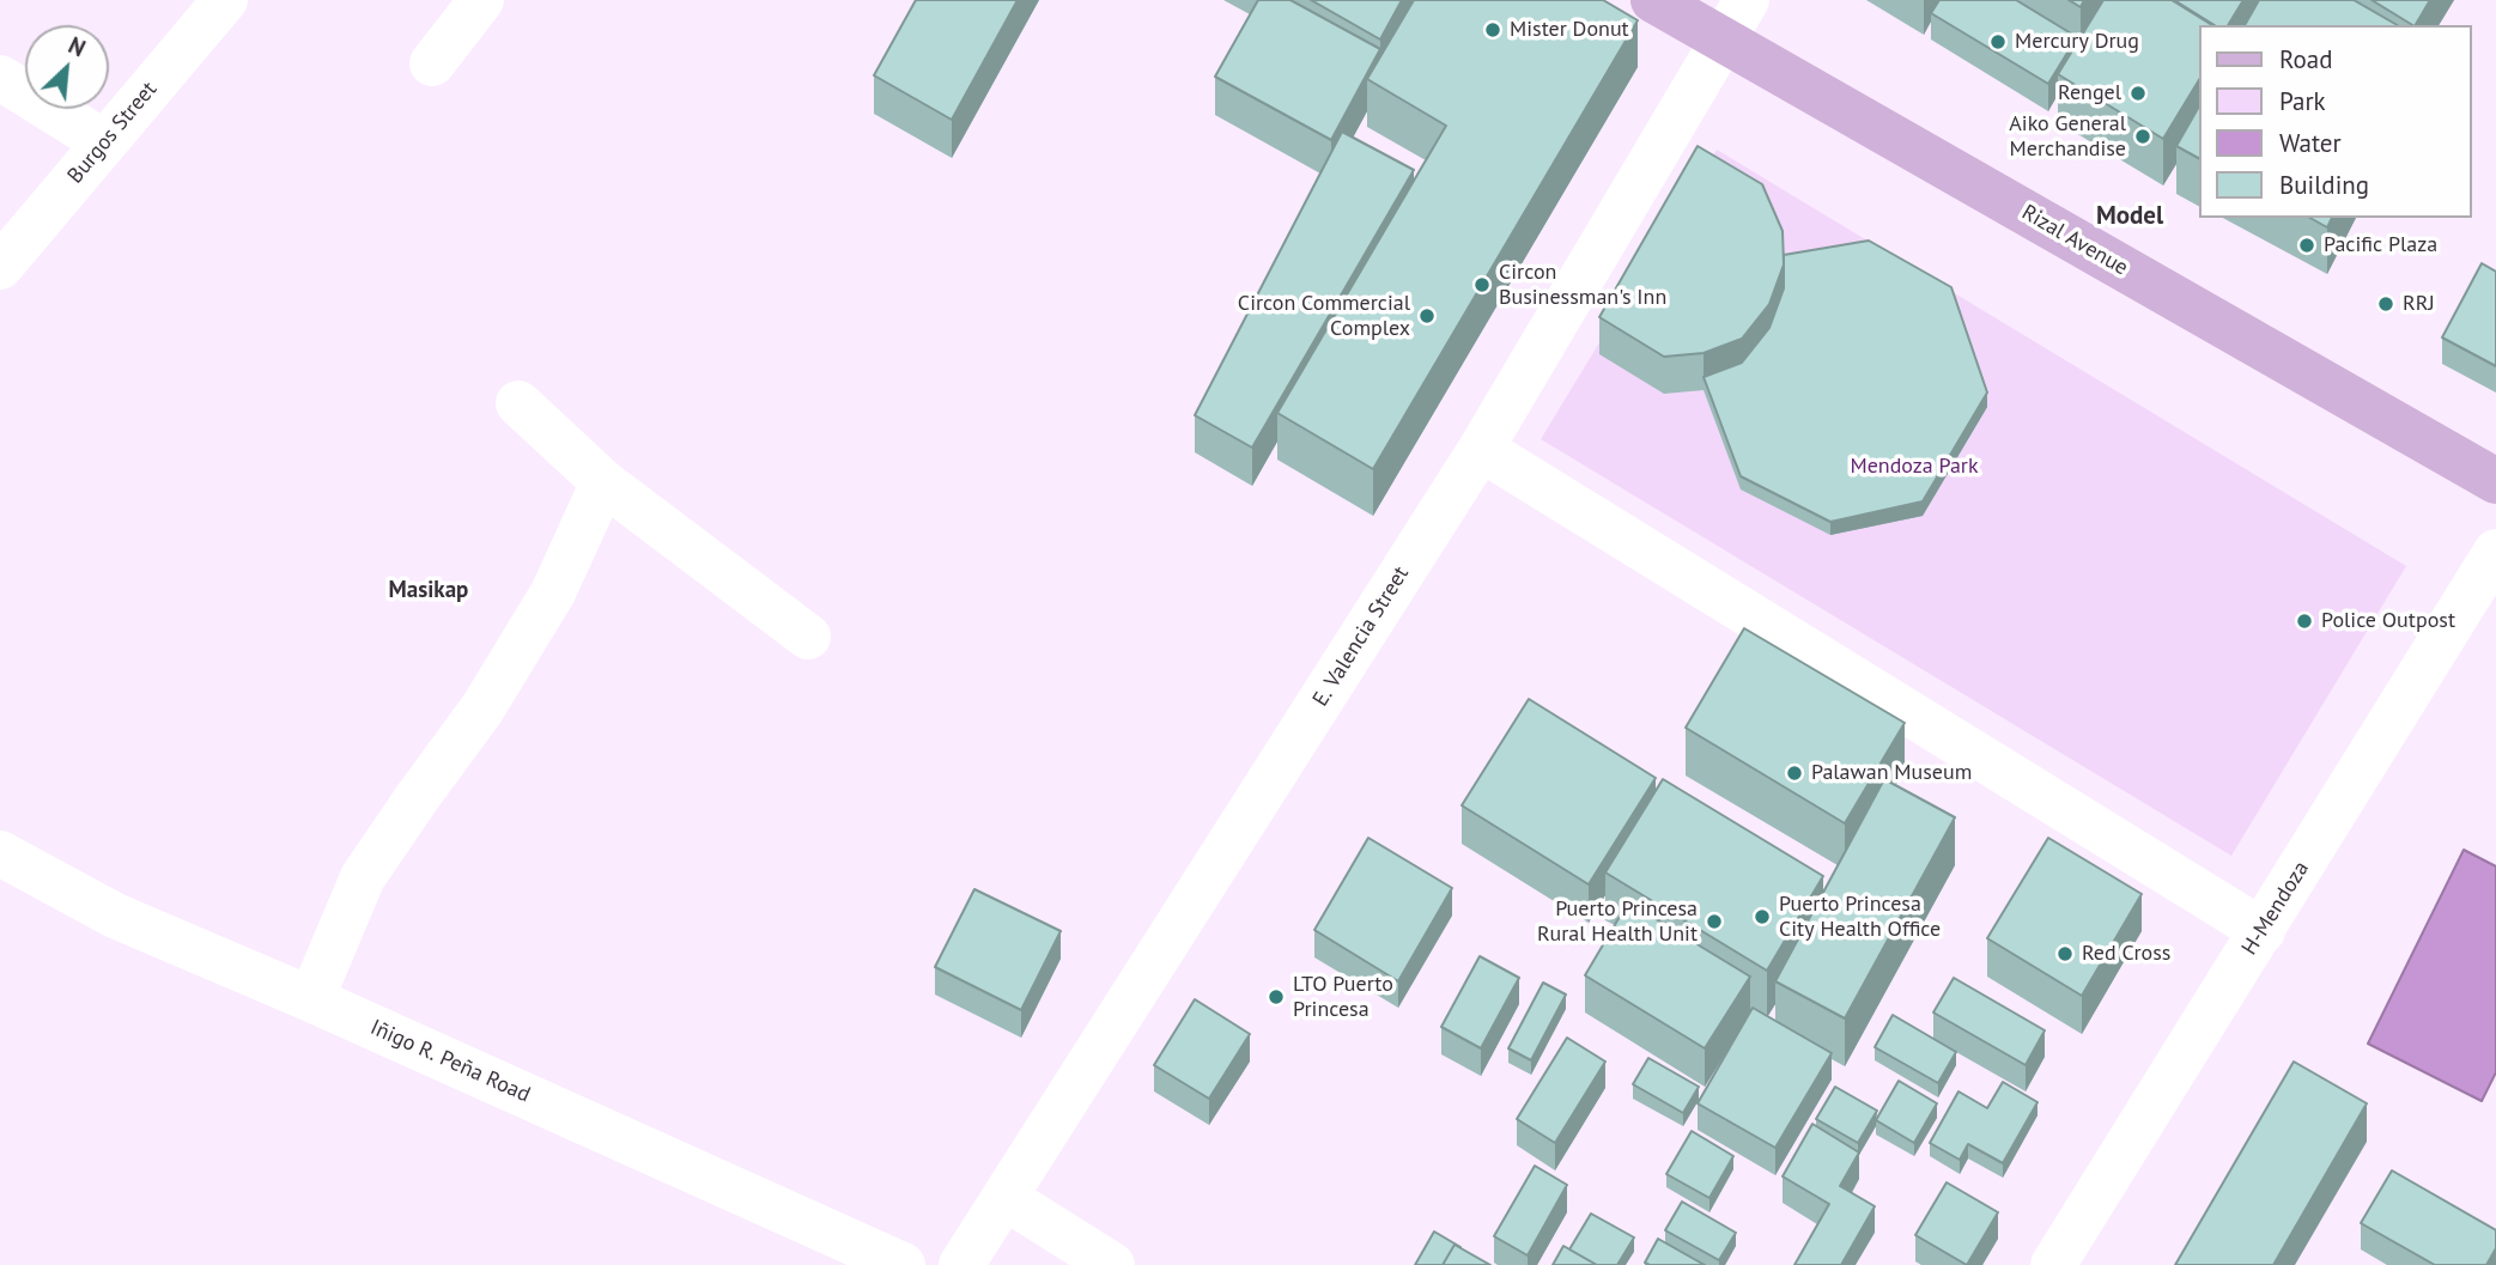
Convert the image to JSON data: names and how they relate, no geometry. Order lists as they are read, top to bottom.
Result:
{
  "streets": {
    "main road": ["Rizal Avenue"],
    "street": [
      "Burgos Street",
      "E. Valencia Street",
      "H-Mendoza",
      "Iñigo R. Peña Road"
    ]
  },
  "crossings": [
    ["Rizal Avenue", "E. Valencia Street"]
  ],
  "districts": ["Model", "Masikap"],
  "parks": ["Mendoza Park"],
  "places": [
    "Mister Donut",
    "Mercury Drug",
    "Rengel",
    "Aiko General Merchandise",
    "Pacific Plaza",
    "Circon Businessman's Inn",
    "RRJ",
    "Circon Commercial Complex",
    "Police Outpost",
    "Palawan Museum",
    "Puerto Princesa City Health Office",
    "Puerto Princesa Rural Health Unit",
    "Red Cross",
    "LTO Puerto Princesa"
  ],
  "legend": [
    "Road",
    "Park",
    "Water",
    "Building"
  ],
  "north": "top right"
}
